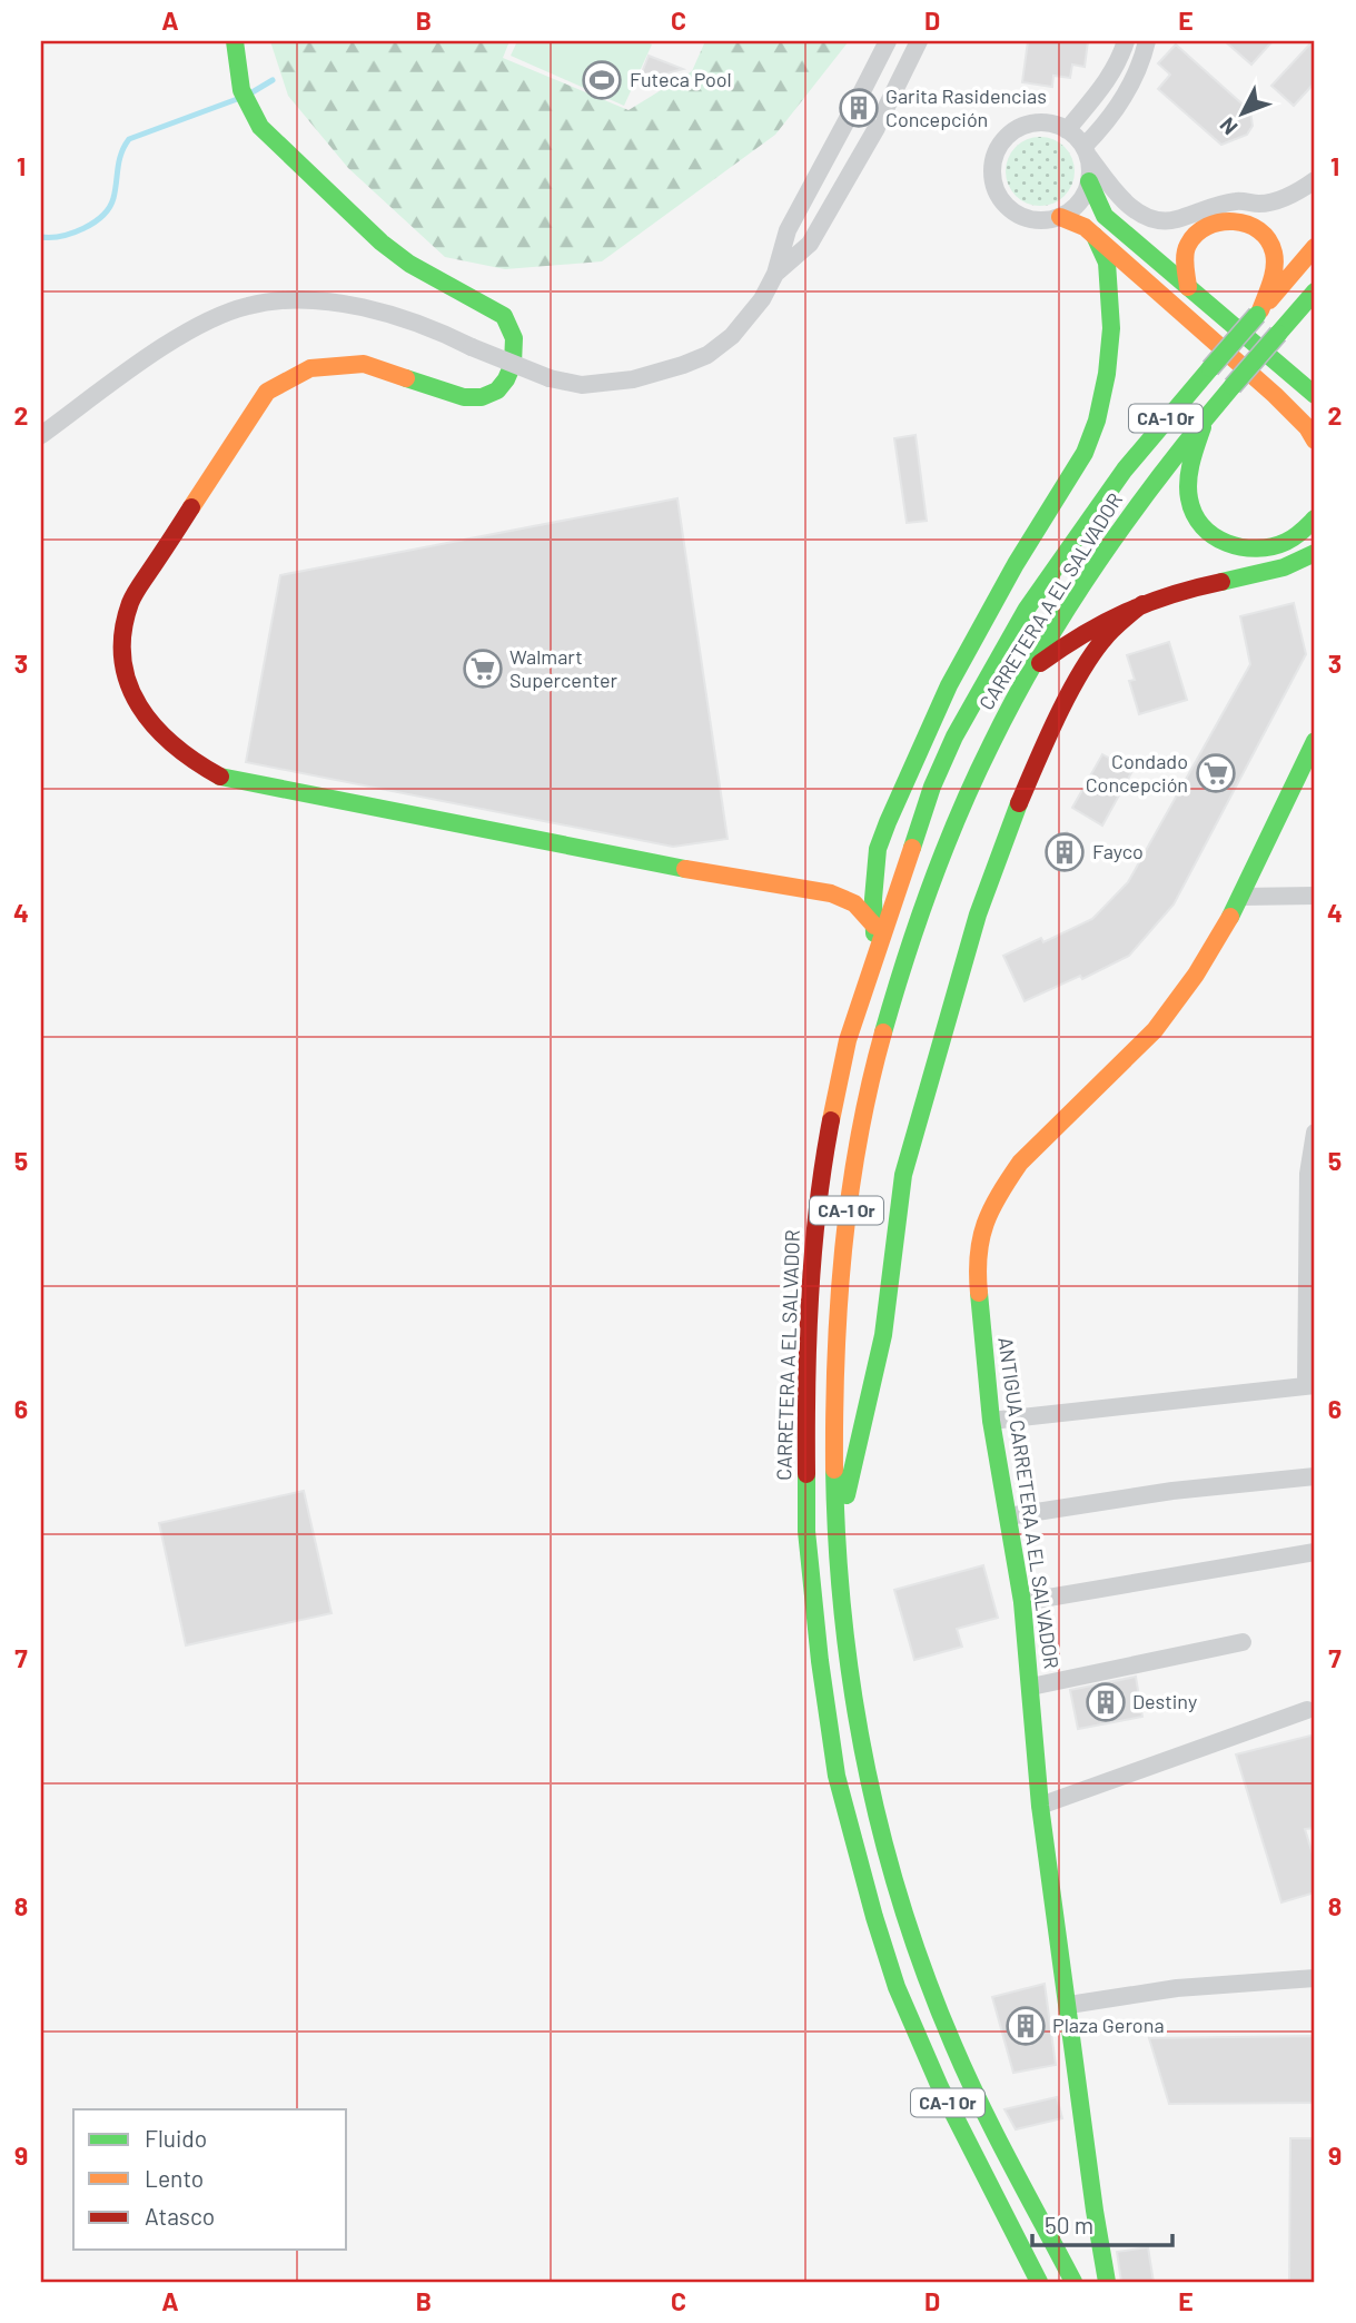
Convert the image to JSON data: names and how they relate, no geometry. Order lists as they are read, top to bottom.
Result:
{
  "streets": {
    "main road": ["CA-1 Or", "CARRETERA A EL SALVADOR", "ANTIGUA CARRETERA A EL SALVADOR"]
  },
  "places": {
    "sports": ["Futeca Pool"],
    "building": [
      "Garita Rasidencias Concepción",
      "Fayco",
      "Destiny",
      "Plaza Gerona"
    ],
    "supermarket": ["Walmart Supercenter", "Condado Concepción"]
  },
  "legend": ["Fluido", "Lento", "Atasco"],
  "scale_bar": "50 m",
  "north": "bottom left",
  "grid": {
    "columns": [
      "A",
      "B",
      "C",
      "D",
      "E"
    ],
    "rows": [
      "1",
      "2",
      "3",
      "4",
      "5",
      "6",
      "7",
      "8",
      "9"
    ]
  }
}
